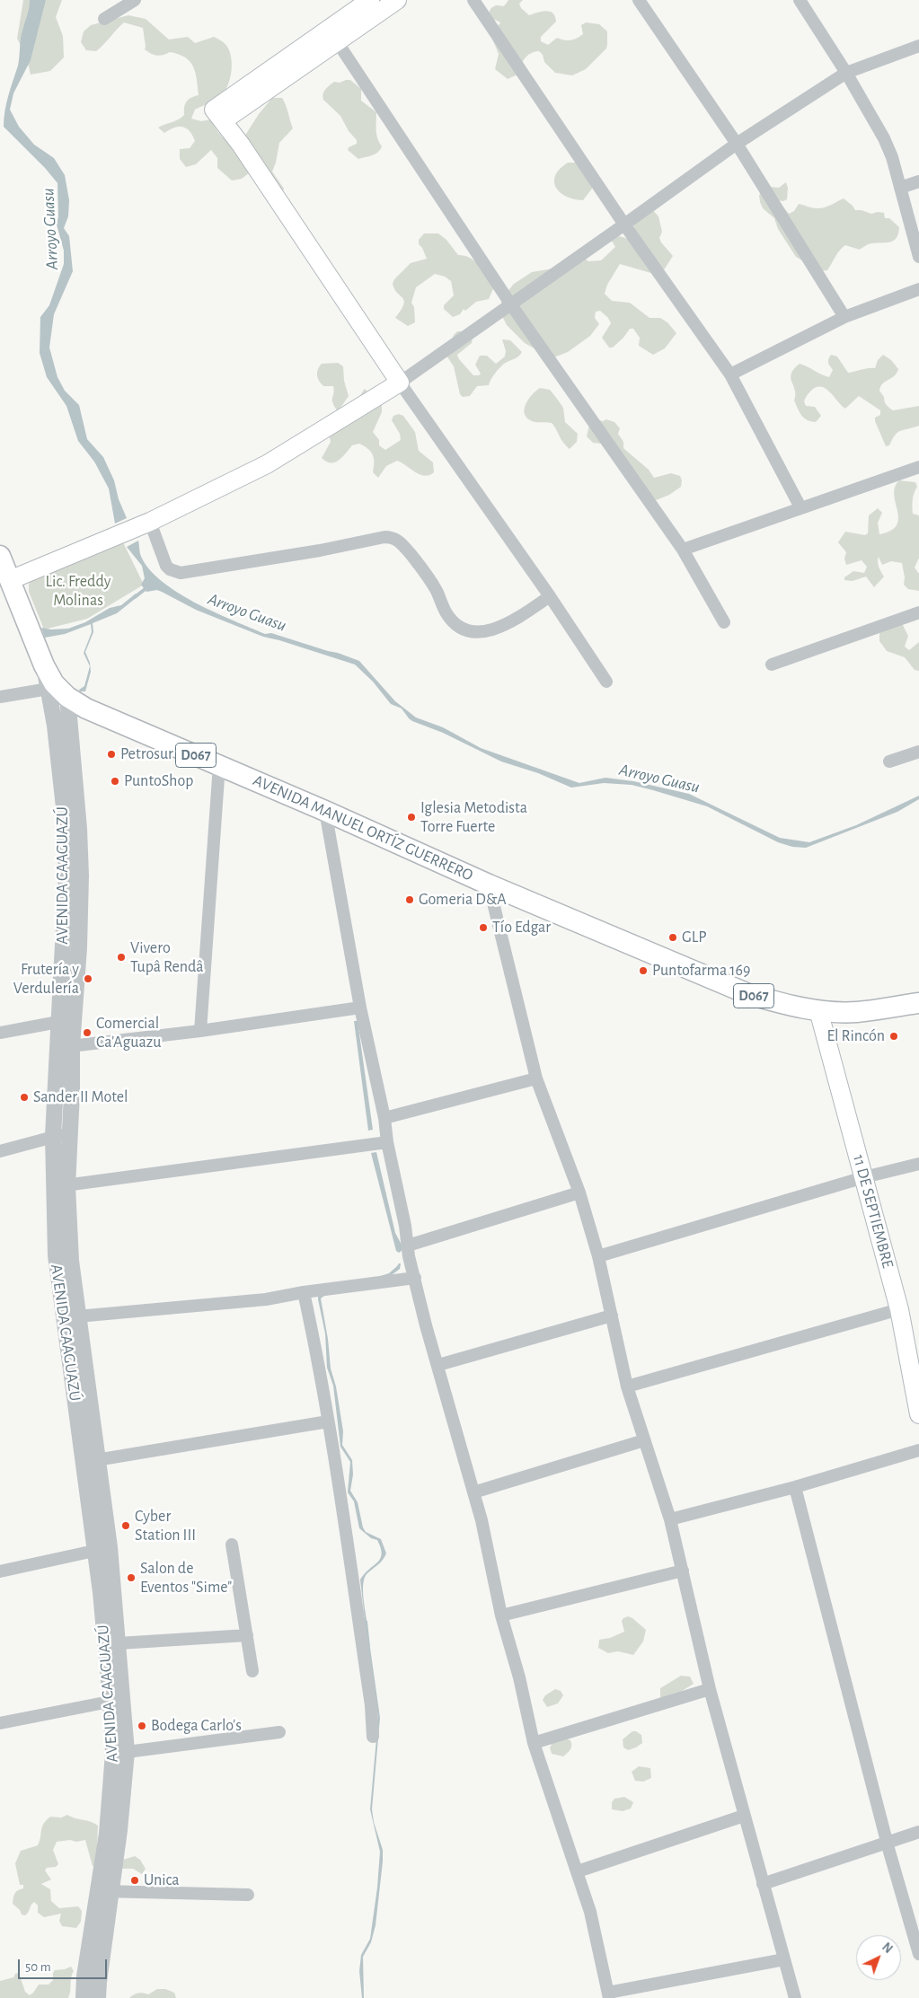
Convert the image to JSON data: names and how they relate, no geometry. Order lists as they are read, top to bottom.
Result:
{
  "streets": {
    "main road": ["D067", "AVENIDA MANUEL ORTÍZ GUERRERO", "11 DE SEPTIEMBRE"],
    "street": ["AVENIDA CAAGUAZÚ"]
  },
  "crossings": [
    ["D067", "AVENIDA MANUEL ORTÍZ GUERRERO"],
    ["D067", "AVENIDA CAAGUAZÚ"],
    ["AVENIDA MANUEL ORTÍZ GUERRERO", "AVENIDA CAAGUAZÚ"],
    ["AVENIDA MANUEL ORTÍZ GUERRERO", "11 DE SEPTIEMBRE"]
  ],
  "water": ["Arroyo Guasu"],
  "parks": ["Lic. Freddy Molinas"],
  "places": [
    "Petrosur",
    "PuntoShop",
    "Iglesia Metodista Torre Fuerte",
    "Gomeria D&A",
    "Tío Edgar",
    "GLP",
    "Vivero Tupâ Rendâ",
    "Puntofarma 169",
    "Frutería y Verdulería",
    "Comercial Ca'Aguazu",
    "El Rincón",
    "Sander II Motel",
    "Cyber Station III",
    "Salon de Eventos \"Sime\"",
    "Bodega Carlo's",
    "Unica"
  ],
  "scale_bar": "50 m",
  "north": "top right"
}
